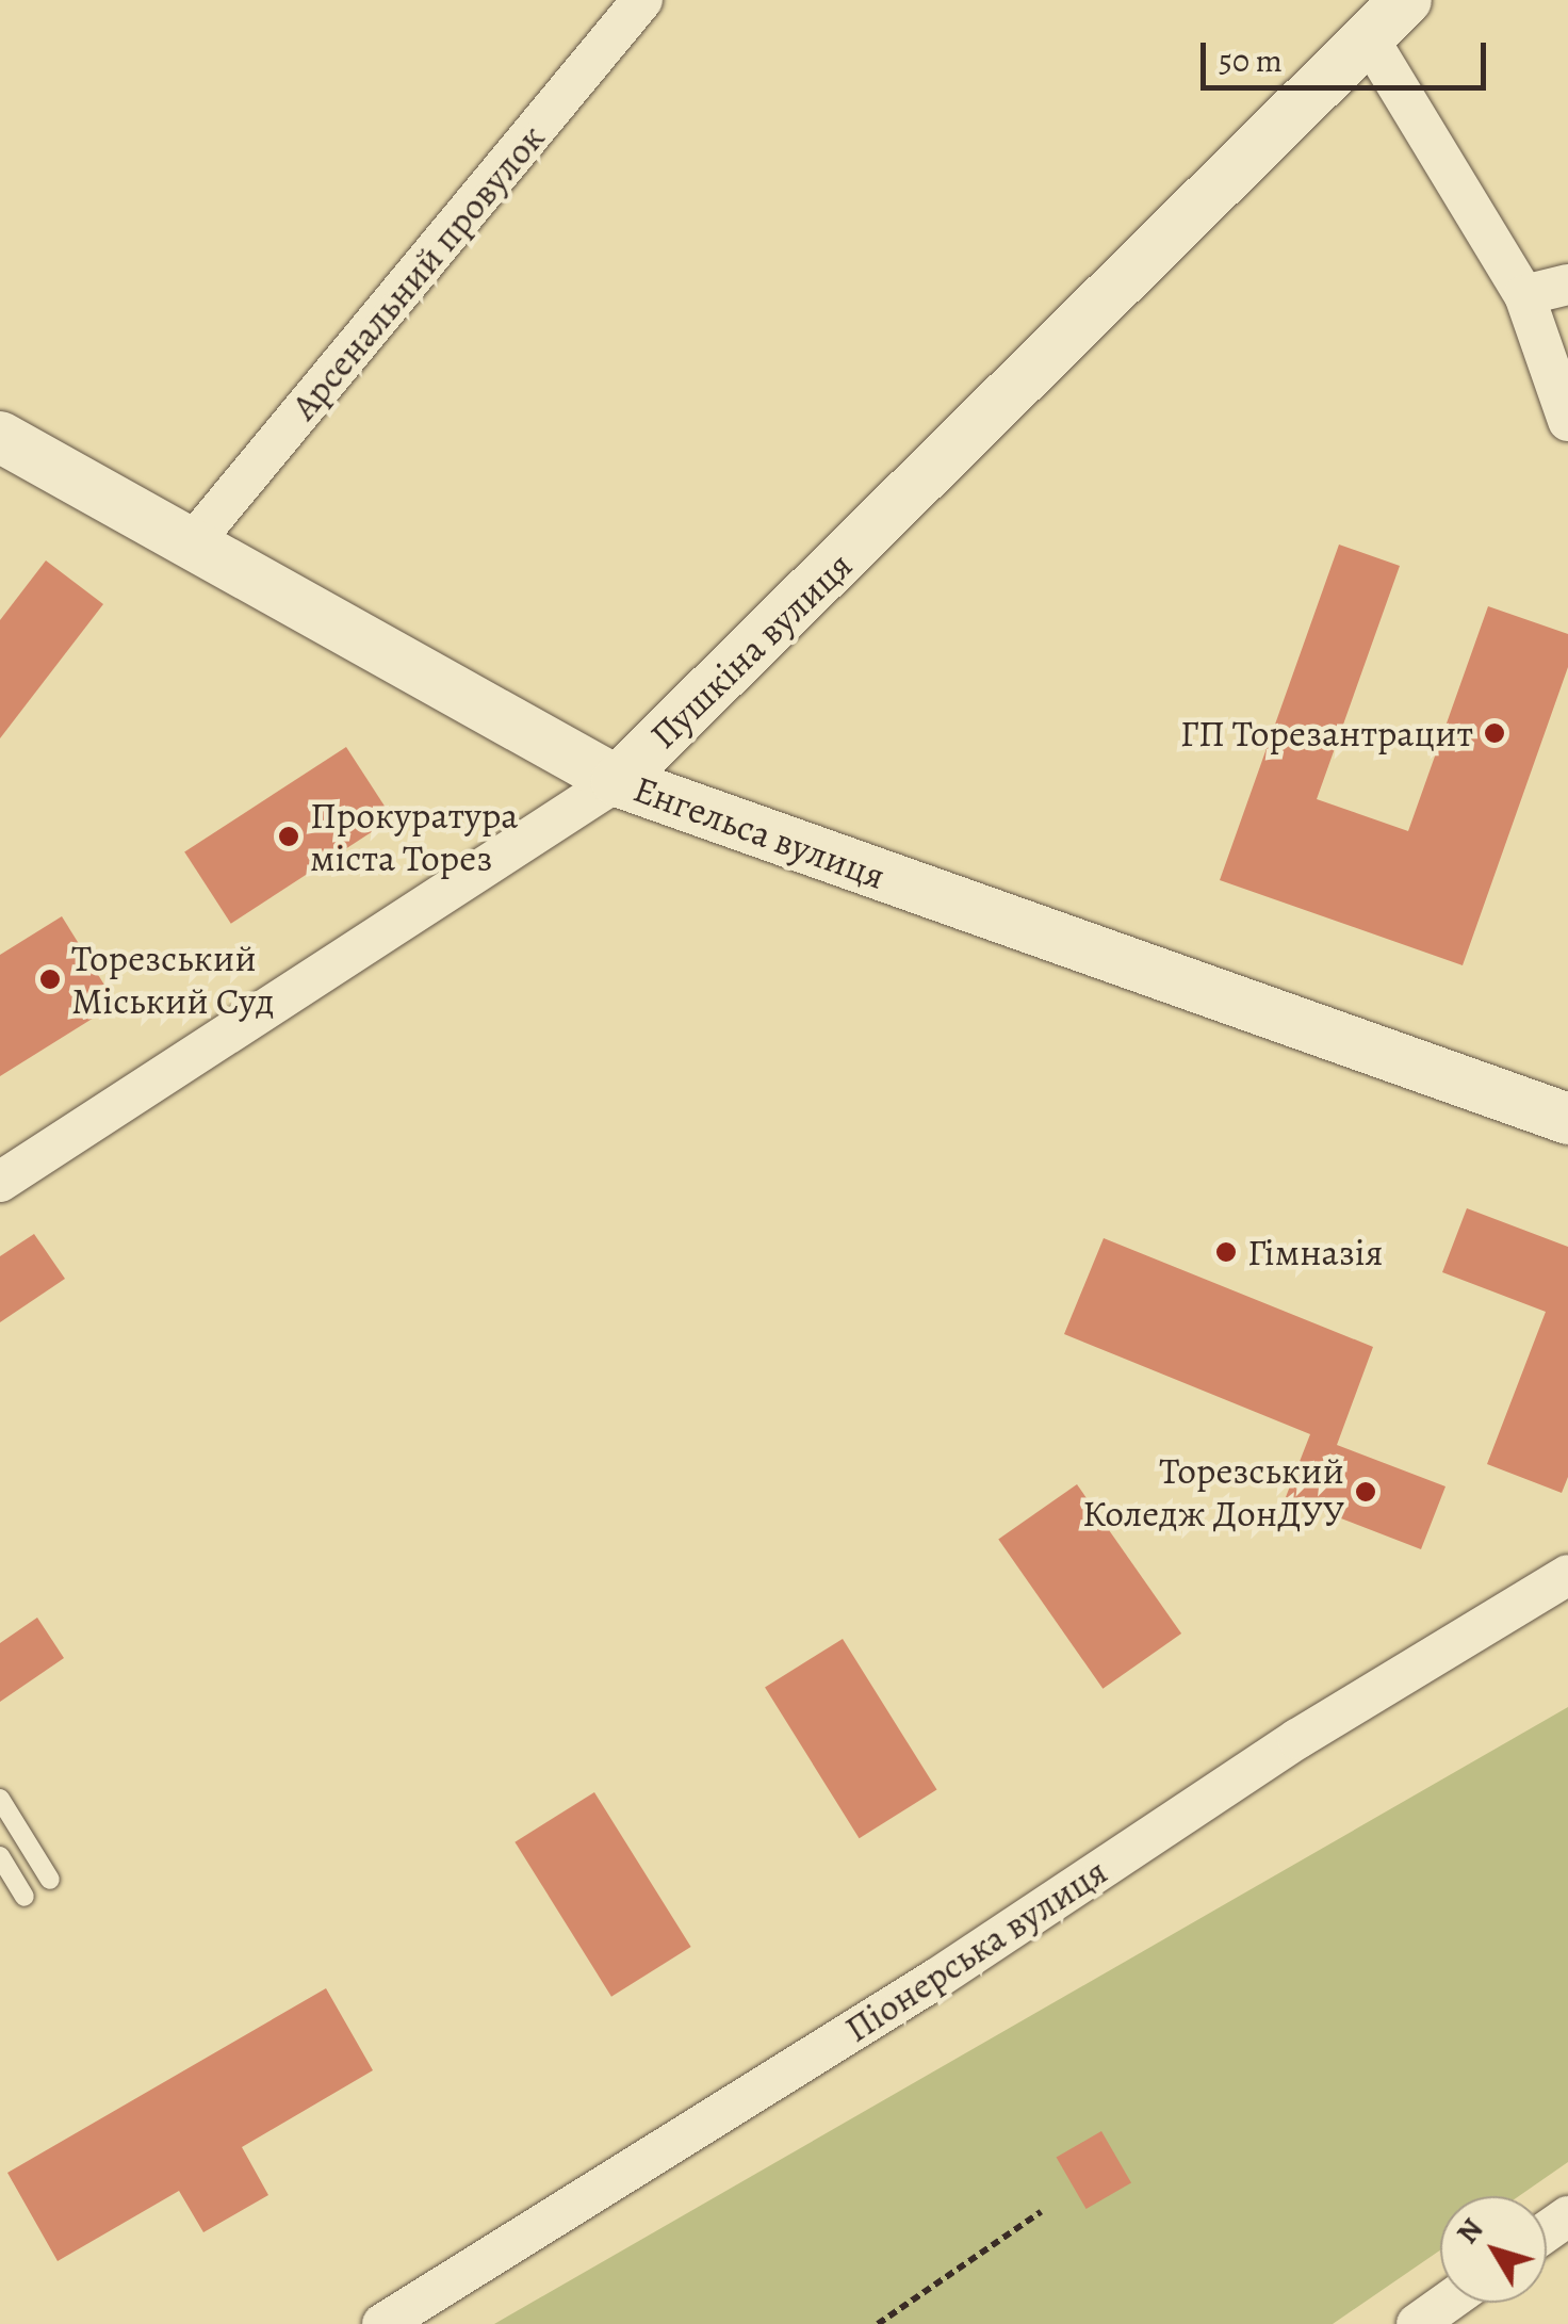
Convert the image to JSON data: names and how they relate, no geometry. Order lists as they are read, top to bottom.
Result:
{
  "streets": {
    "street": [
      "Арсенальний провулок",
      "Пушкіна вулиця",
      "Енгельса вулиця",
      "Піонерська вулиця"
    ]
  },
  "crossings": [
    ["Арсенальний провулок", "Енгельса вулиця"],
    ["Пушкіна вулиця", "Енгельса вулиця"]
  ],
  "places": [
    "ГП Торезантрацит",
    "Прокуратура міста Торез",
    "Торезський Міський Суд",
    "Гімназія",
    "Торезський Коледж ДонДУУ"
  ],
  "scale_bar": "50 m",
  "north": "top left"
}
